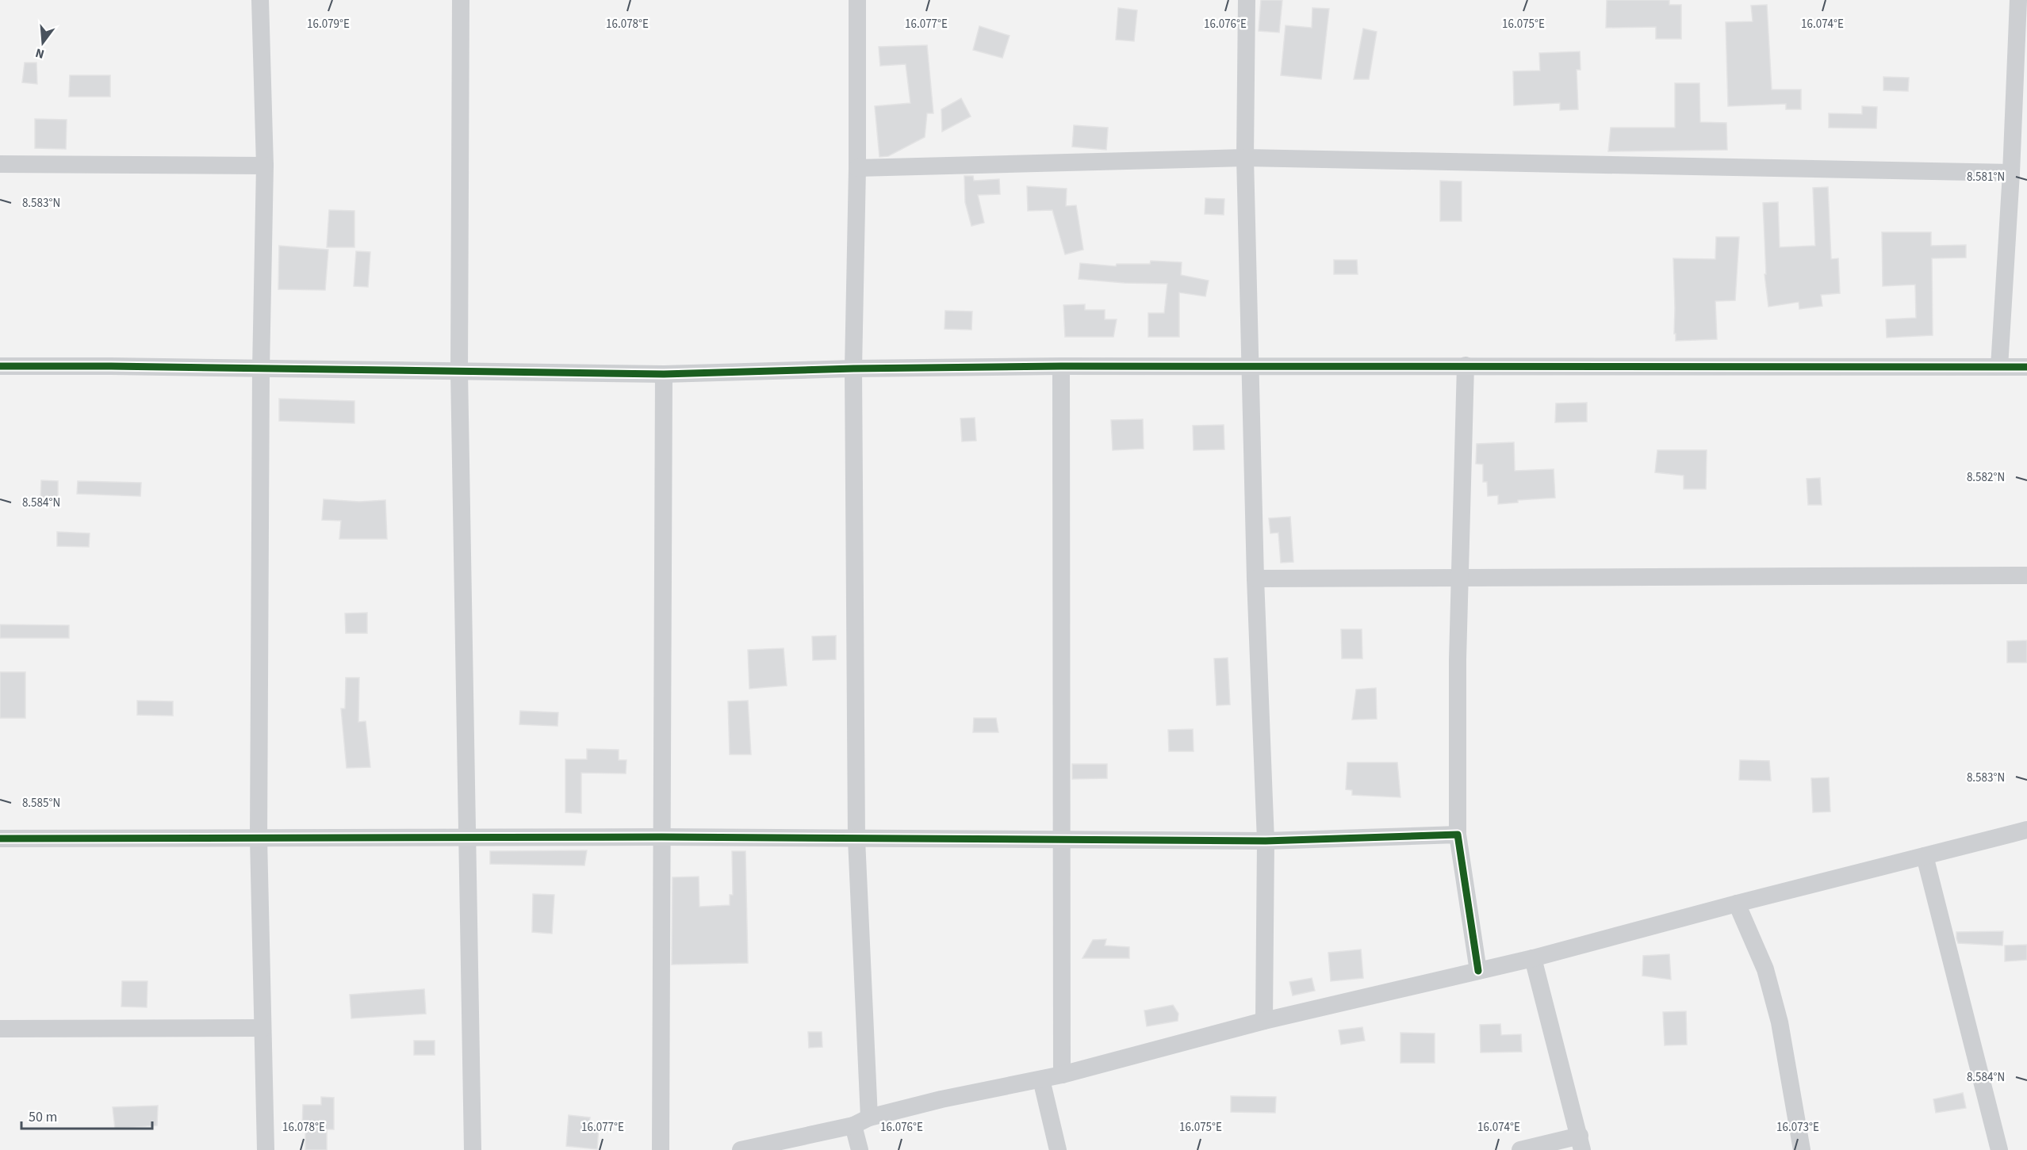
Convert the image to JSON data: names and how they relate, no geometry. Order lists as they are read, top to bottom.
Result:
{
  "scale_bar": "50 m",
  "north": "bottom",
  "coordinates": [
    "16.079°E",
    "16.078°E",
    "16.077°E",
    "16.076°E",
    "16.075°E",
    "16.074°E",
    "8.581°N",
    "8.583°N",
    "8.582°N",
    "8.584°N",
    "8.585°N",
    "16.073°E"
  ]
}
